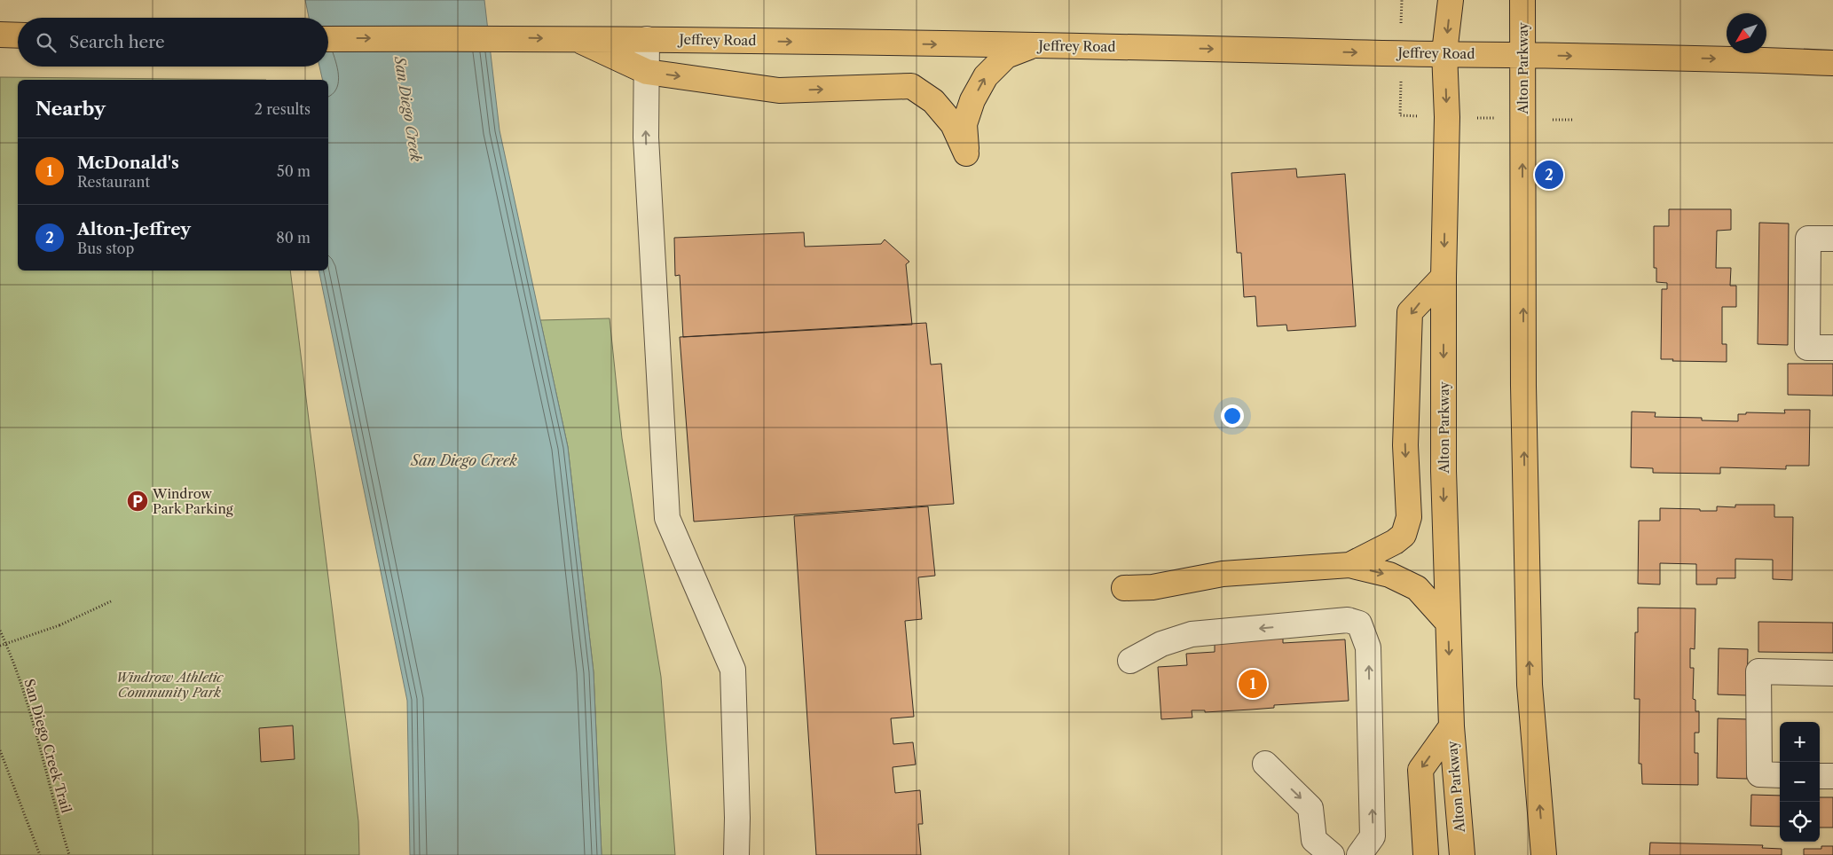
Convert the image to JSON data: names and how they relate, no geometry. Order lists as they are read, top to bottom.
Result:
{
  "streets": {
    "main road": ["Jeffrey Road", "Alton Parkway"],
    "path": ["San Diego Creek Trail"]
  },
  "crossings": [
    ["Jeffrey Road", "Alton Parkway"]
  ],
  "one_way": ["Jeffrey Road"],
  "water": ["San Diego Creek"],
  "parks": ["Windrow Athletic Community Park"],
  "places": {
    "parking": ["Windrow Park Parking"]
  },
  "north": "bottom left",
  "page": {
    "search": "Search here",
    "heading": ["Nearby", "2 results"],
    "list": [
      {
        "mark": "1",
        "name": "McDonald's",
        "note": "Restaurant",
        "value": "50 m"
      },
      {
        "mark": "2",
        "name": "Alton-Jeffrey",
        "note": "Bus stop",
        "value": "80 m"
      }
    ],
    "pins": ["2", "1"],
    "map_buttons": ["+", "−"]
  }
}
